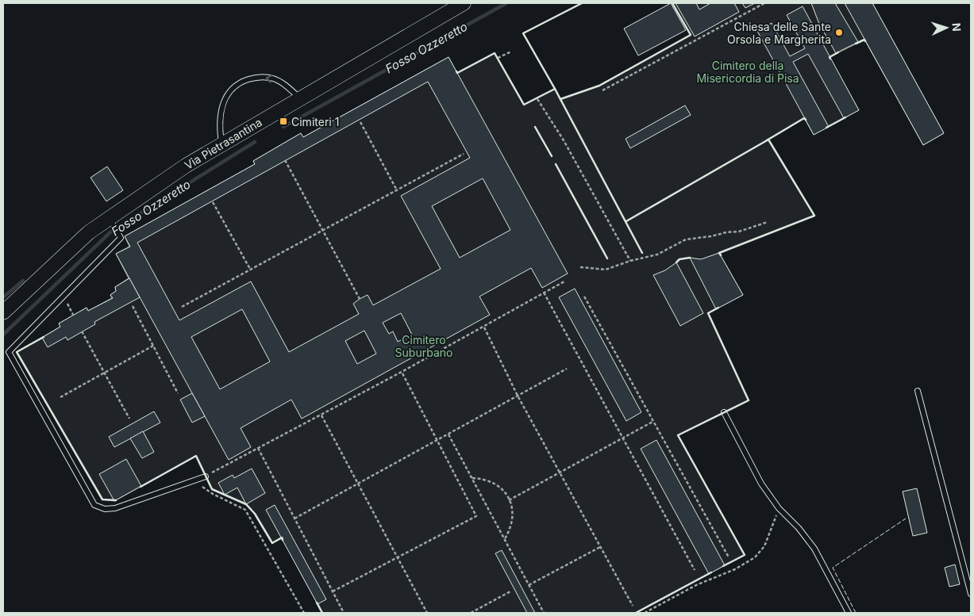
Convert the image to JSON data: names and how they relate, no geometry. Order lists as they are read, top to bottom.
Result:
{
  "streets": {
    "street": ["Via Pietrasantina"]
  },
  "water": ["Fosso Ozzeretto"],
  "parks": ["Cimitero della Misericordia di Pisa", "Cimitero Suburbano"],
  "places": {
    "other": ["Chiesa delle Sante Orsola e Margherita"],
    "transit": ["Cimiteri 1"]
  },
  "north": "right"
}
